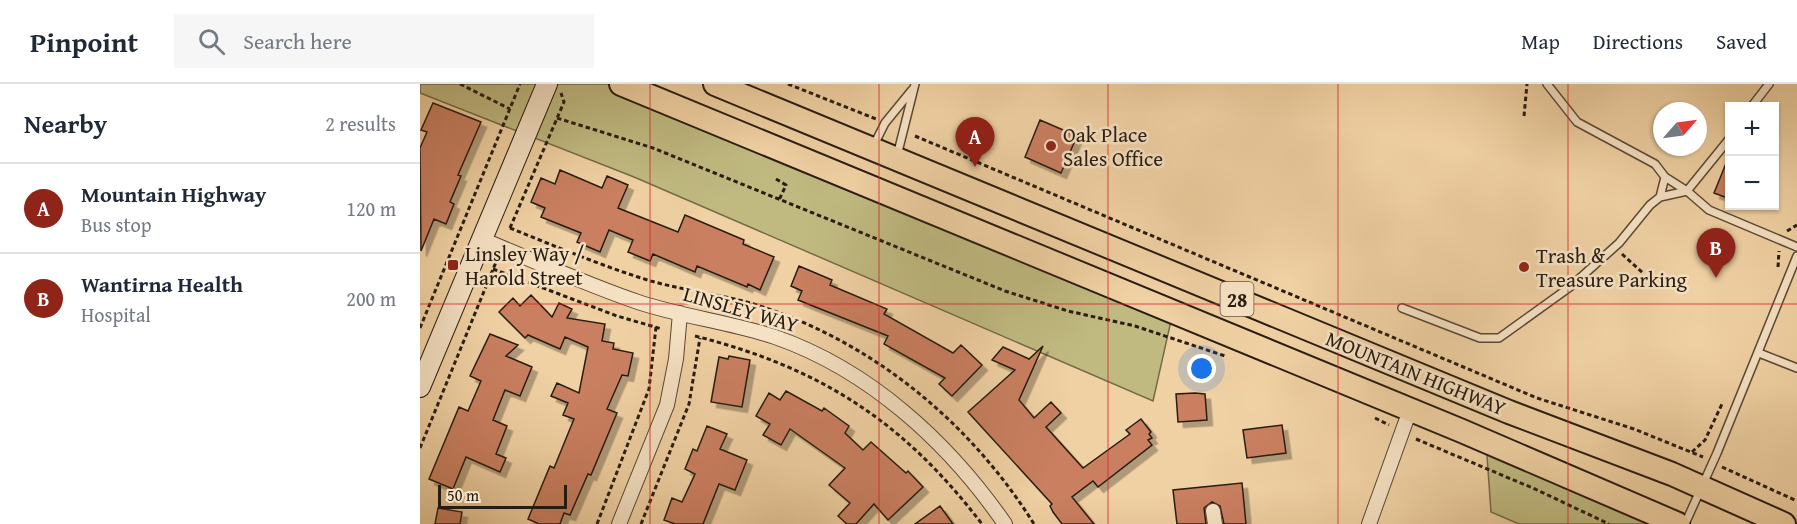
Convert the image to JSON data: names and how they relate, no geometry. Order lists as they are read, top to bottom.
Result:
{
  "streets": {
    "main road": ["28", "MOUNTAIN HIGHWAY"],
    "street": ["LINSLEY WAY"]
  },
  "places": {
    "other": ["Oak Place Sales Office", "Trash & Treasure Parking"],
    "transit": ["Linsley Way / Harold Street"]
  },
  "scale_bar": "50 m",
  "north": "top right",
  "page": {
    "header": "Pinpoint",
    "search": "Search here",
    "nav": ["Map", "Directions", "Saved"],
    "heading": ["Nearby", "2 results"],
    "map_buttons": ["+", "−"],
    "pins": ["A", "B"],
    "list": [
      {
        "mark": "A",
        "name": "Mountain Highway",
        "note": "Bus stop",
        "value": "120 m"
      },
      {
        "mark": "B",
        "name": "Wantirna Health",
        "note": "Hospital",
        "value": "200 m"
      }
    ],
    "scale": "50 m"
  }
}
